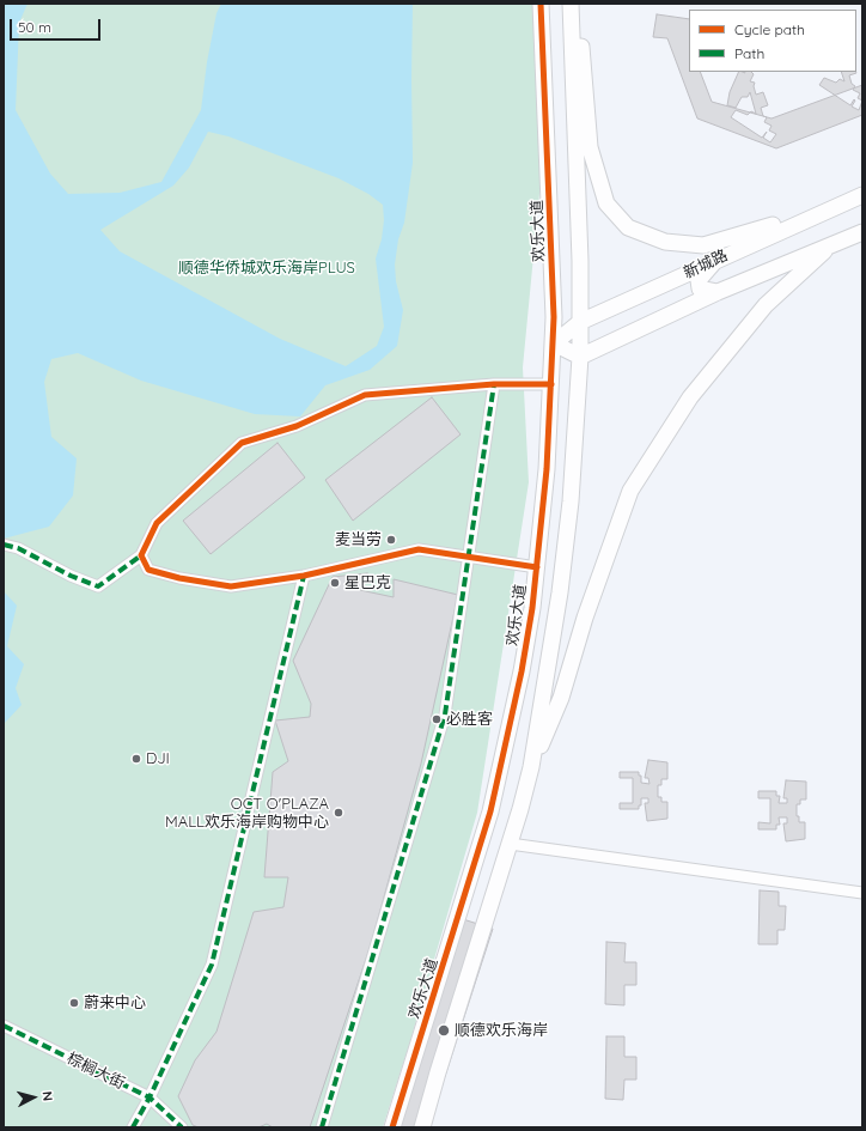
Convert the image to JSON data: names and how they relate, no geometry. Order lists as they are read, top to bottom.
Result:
{
  "streets": {
    "street": ["欢乐大道", "新城路", "棕榈大街"]
  },
  "crossings": [
    ["欢乐大道", "新城路"]
  ],
  "parks": ["顺德华侨城欢乐海岸PLUS"],
  "places": [
    "麦当劳",
    "星巴克",
    "必胜客",
    "DJI",
    "OCT O'PLAZA MALL欢乐海岸购物中心",
    "蔚来中心",
    "顺德欢乐海岸"
  ],
  "legend": ["Cycle path", "Path"],
  "scale_bar": "50 m",
  "north": "right"
}
